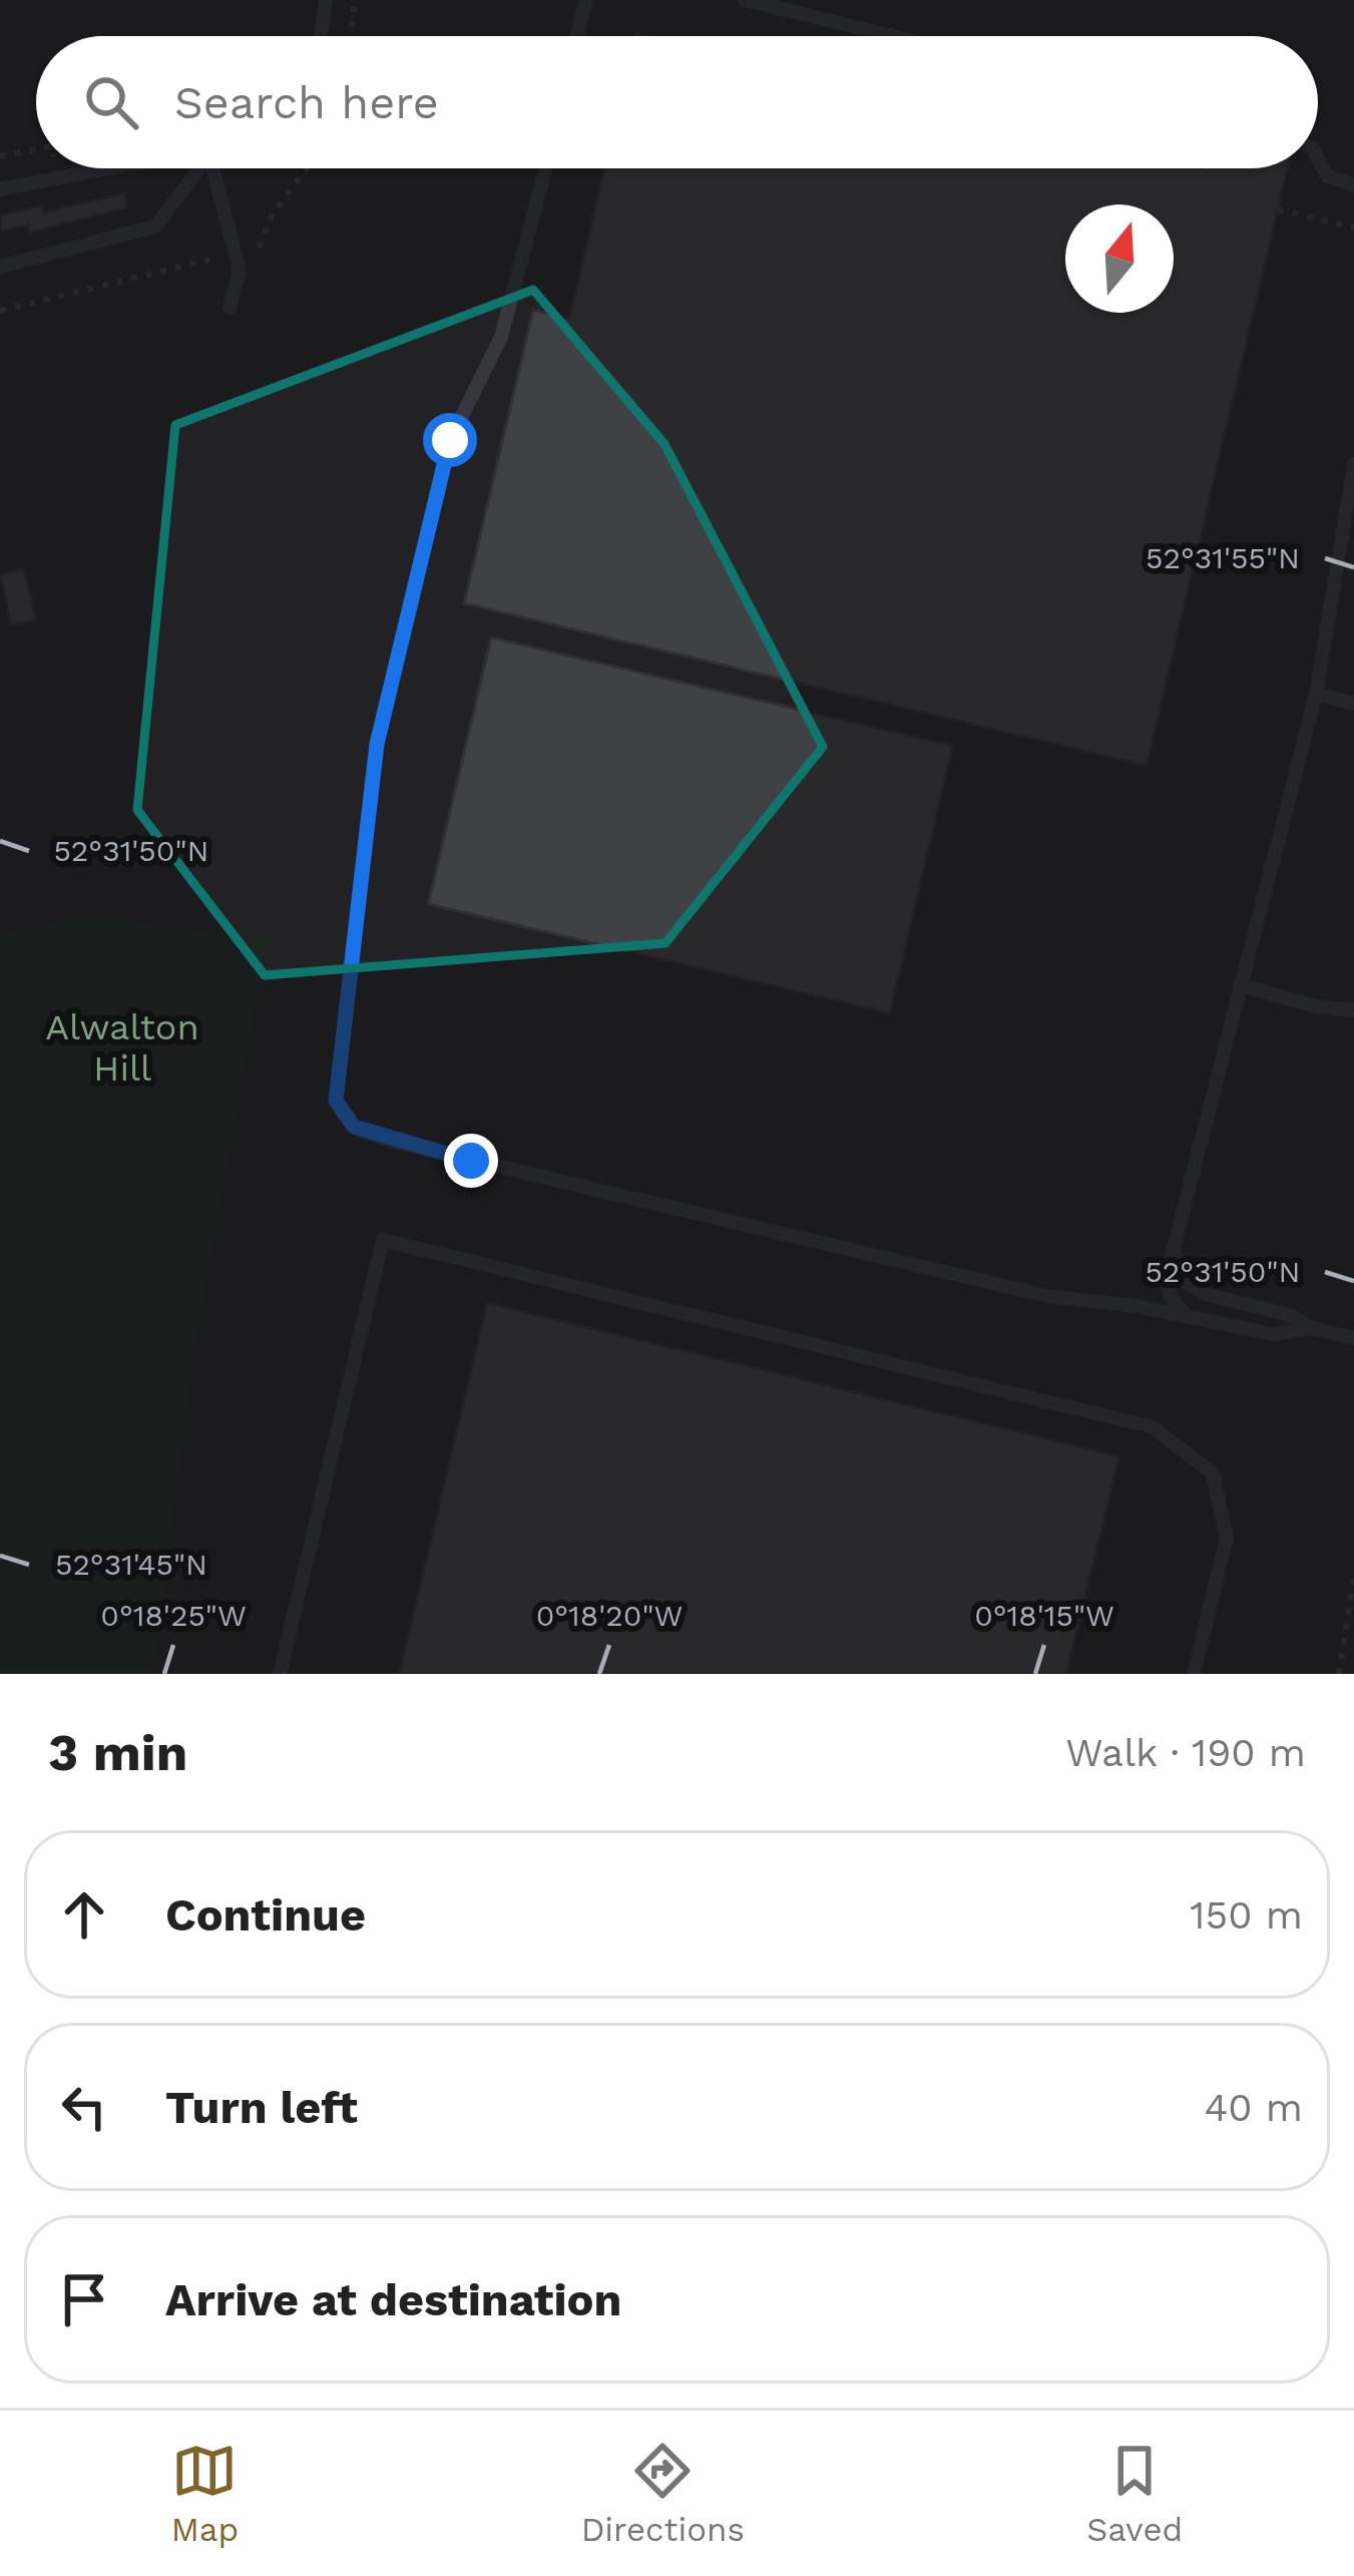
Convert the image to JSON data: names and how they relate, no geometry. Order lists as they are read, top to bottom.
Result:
{
  "parks": ["Alwalton Hill"],
  "north": "top",
  "page": {
    "search": "Search here",
    "heading": ["3 min", "Walk · 190 m"],
    "list": [
      ["Continue", "150 m"],
      ["Turn left", "40 m"],
      "Arrive at destination"
    ],
    "nav": ["Map", "Directions", "Saved"]
  },
  "coordinates": [
    "52°31'55\"N",
    "52°31'50\"N",
    "52°31'45\"N",
    "0°18'25\"W",
    "0°18'20\"W",
    "0°18'15\"W"
  ]
}
